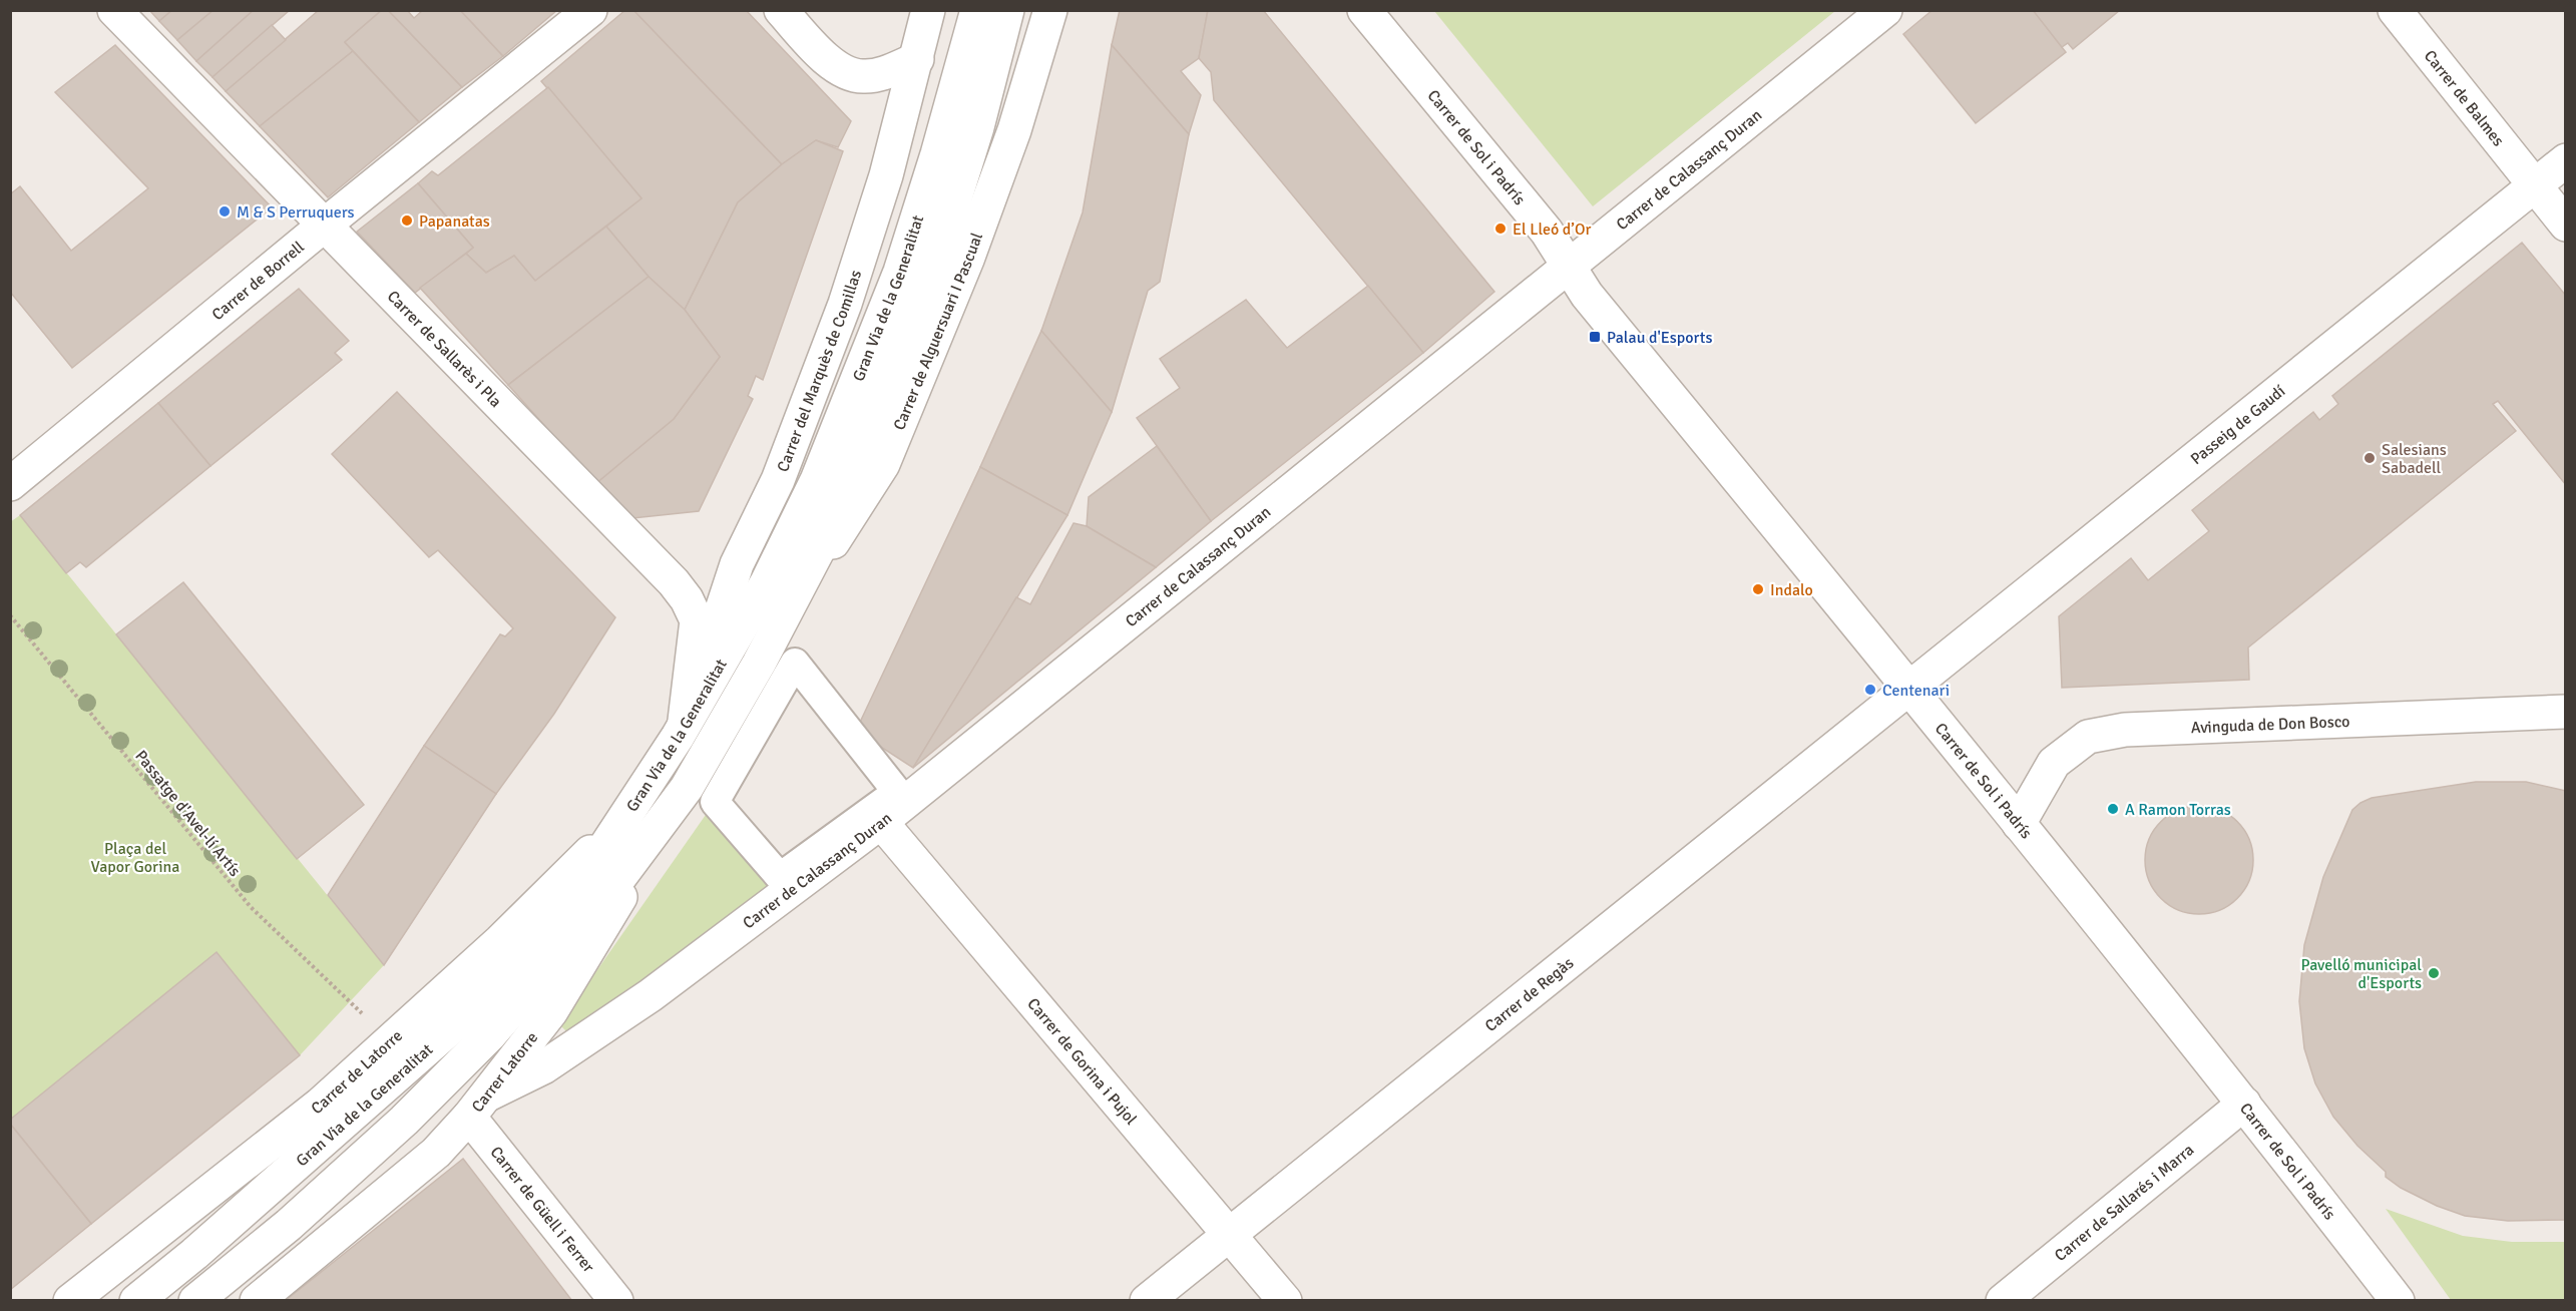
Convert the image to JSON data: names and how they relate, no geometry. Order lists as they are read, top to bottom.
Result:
{
  "streets": {
    "street": [
      "Carrer de Balmes",
      "Carrer de Sol i Padrís",
      "Carrer de Calassanç Duran",
      "Carrer de Borrell",
      "Gran Via de la Generalitat",
      "Carrer de Alguersuari I Pascual",
      "Carrer de Sallarès i Pla",
      "Carrer del Marquès de Comillas",
      "Passeig de Gaudí",
      "Avinguda de Don Bosco",
      "Carrer de Regàs",
      "Carrer de Gorina i Pujol",
      "Carrer de Latorre",
      "Carrer Latorre",
      "Carrer de Sallarés i Marra",
      "Carrer de Güell i Ferrer"
    ],
    "path": ["Passatge d'Avel-lí Artís"]
  },
  "crossings": [
    ["Carrer de Balmes", "Passeig de Gaudí"],
    ["Carrer de Sol i Padrís", "Carrer de Calassanç Duran"],
    ["Carrer de Sol i Padrís", "Passeig de Gaudí"],
    ["Carrer de Sol i Padrís", "Avinguda de Don Bosco"],
    ["Carrer de Sol i Padrís", "Carrer de Regàs"],
    ["Carrer de Sol i Padrís", "Carrer de Sallarés i Marra"],
    ["Carrer de Calassanç Duran", "Carrer de Gorina i Pujol"],
    ["Carrer de Calassanç Duran", "Carrer Latorre"],
    ["Carrer de Calassanç Duran", "Carrer de Güell i Ferrer"],
    ["Carrer de Borrell", "Carrer de Sallarès i Pla"],
    ["Gran Via de la Generalitat", "Carrer de Alguersuari I Pascual"],
    ["Gran Via de la Generalitat", "Carrer de Sallarès i Pla"],
    ["Gran Via de la Generalitat", "Carrer del Marquès de Comillas"],
    ["Gran Via de la Generalitat", "Carrer de Latorre"],
    ["Gran Via de la Generalitat", "Carrer Latorre"],
    ["Carrer de Sallarès i Pla", "Carrer del Marquès de Comillas"],
    ["Passeig de Gaudí", "Carrer de Regàs"],
    ["Carrer de Regàs", "Carrer de Gorina i Pujol"],
    ["Carrer Latorre", "Carrer de Güell i Ferrer"]
  ],
  "parks": ["Plaça del Vapor Gorina"],
  "places": {
    "other": [
      "M & S Perruquers",
      "Papanatas",
      "El Lleó d’Or",
      "Salesians Sabadell",
      "Indalo",
      "Centenari",
      "A Ramon Torras",
      "Pavelló municipal d'Esports"
    ],
    "transit": ["Palau d'Esports"]
  }
}
